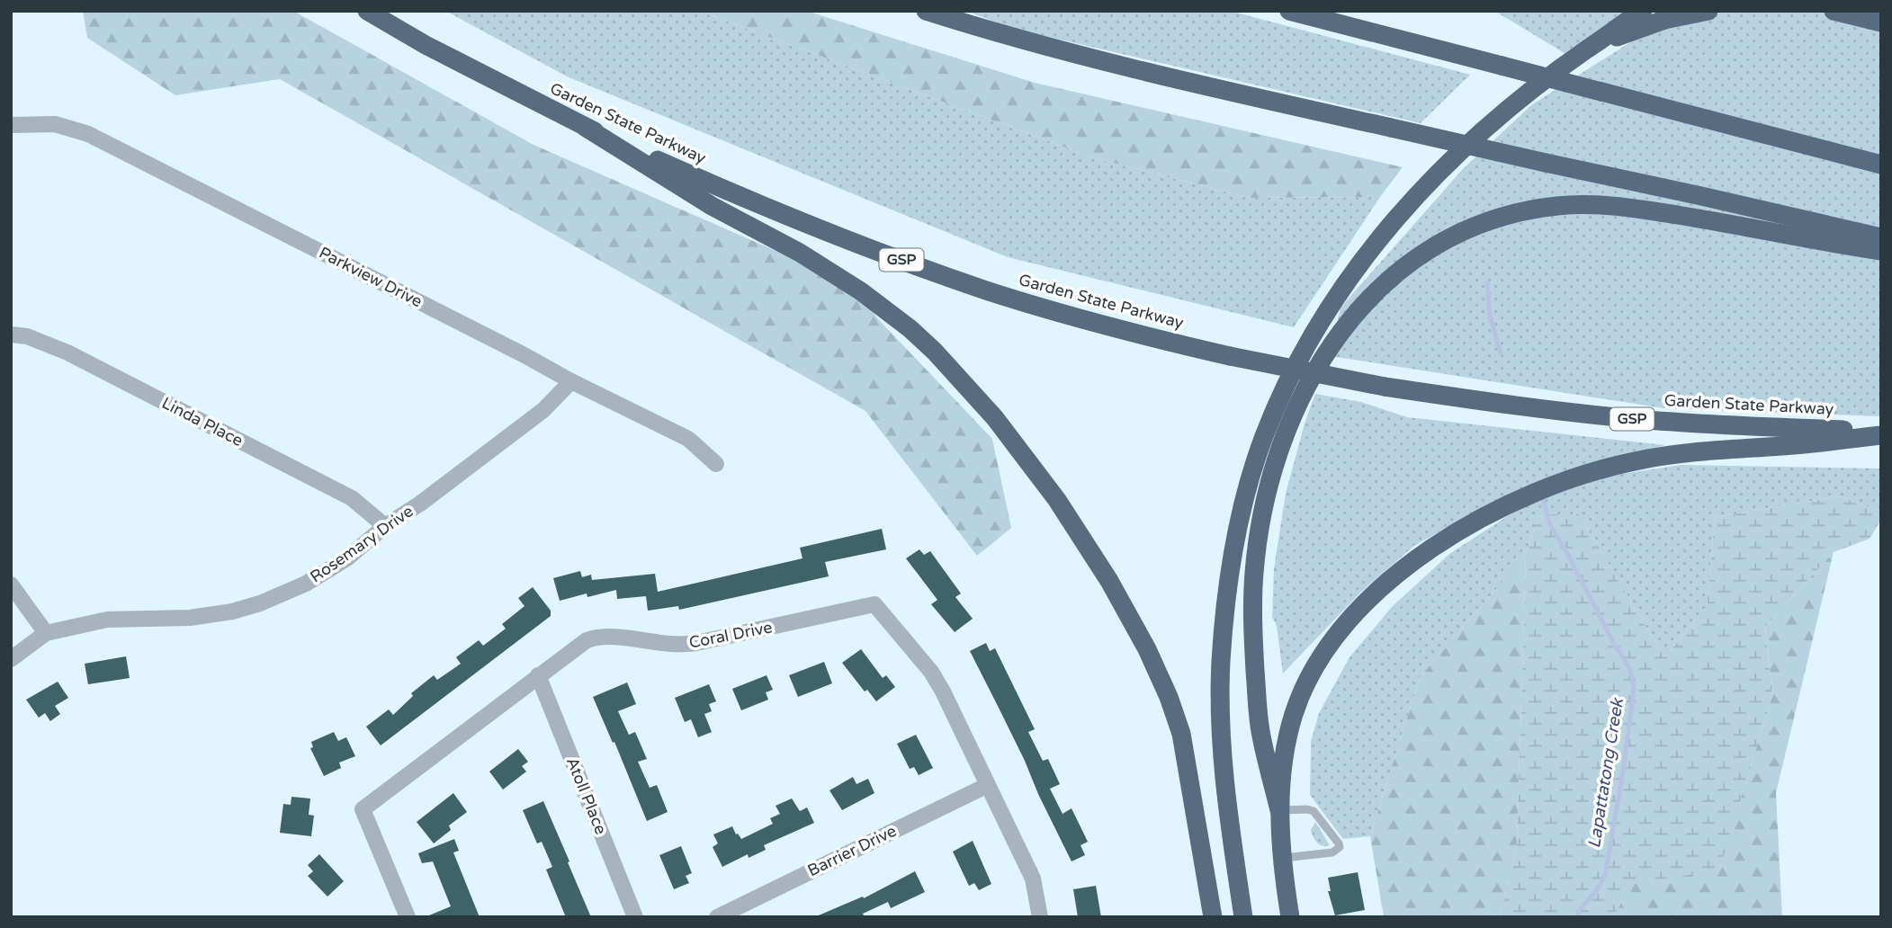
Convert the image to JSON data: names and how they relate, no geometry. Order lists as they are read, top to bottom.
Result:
{
  "streets": {
    "highway": ["Garden State Parkway", "GSP"],
    "street": [
      "Parkview Drive",
      "Linda Place",
      "Rosemary Drive",
      "Coral Drive",
      "Atoll Place",
      "Barrier Drive"
    ]
  },
  "crossings": [
    ["Parkview Drive", "Rosemary Drive"],
    ["Linda Place", "Rosemary Drive"],
    ["Coral Drive", "Atoll Place"],
    ["Coral Drive", "Barrier Drive"]
  ],
  "water": ["Lapattatong Creek"]
}
